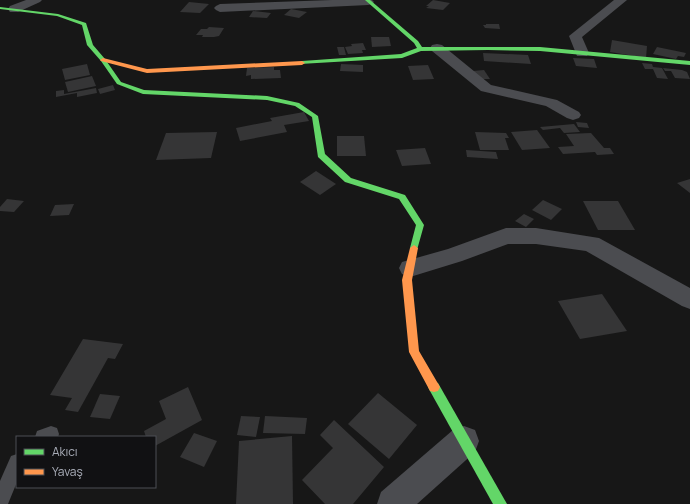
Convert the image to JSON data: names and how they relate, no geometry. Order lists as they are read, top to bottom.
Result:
{
  "legend": ["Akıcı", "Yavaş"]
}
